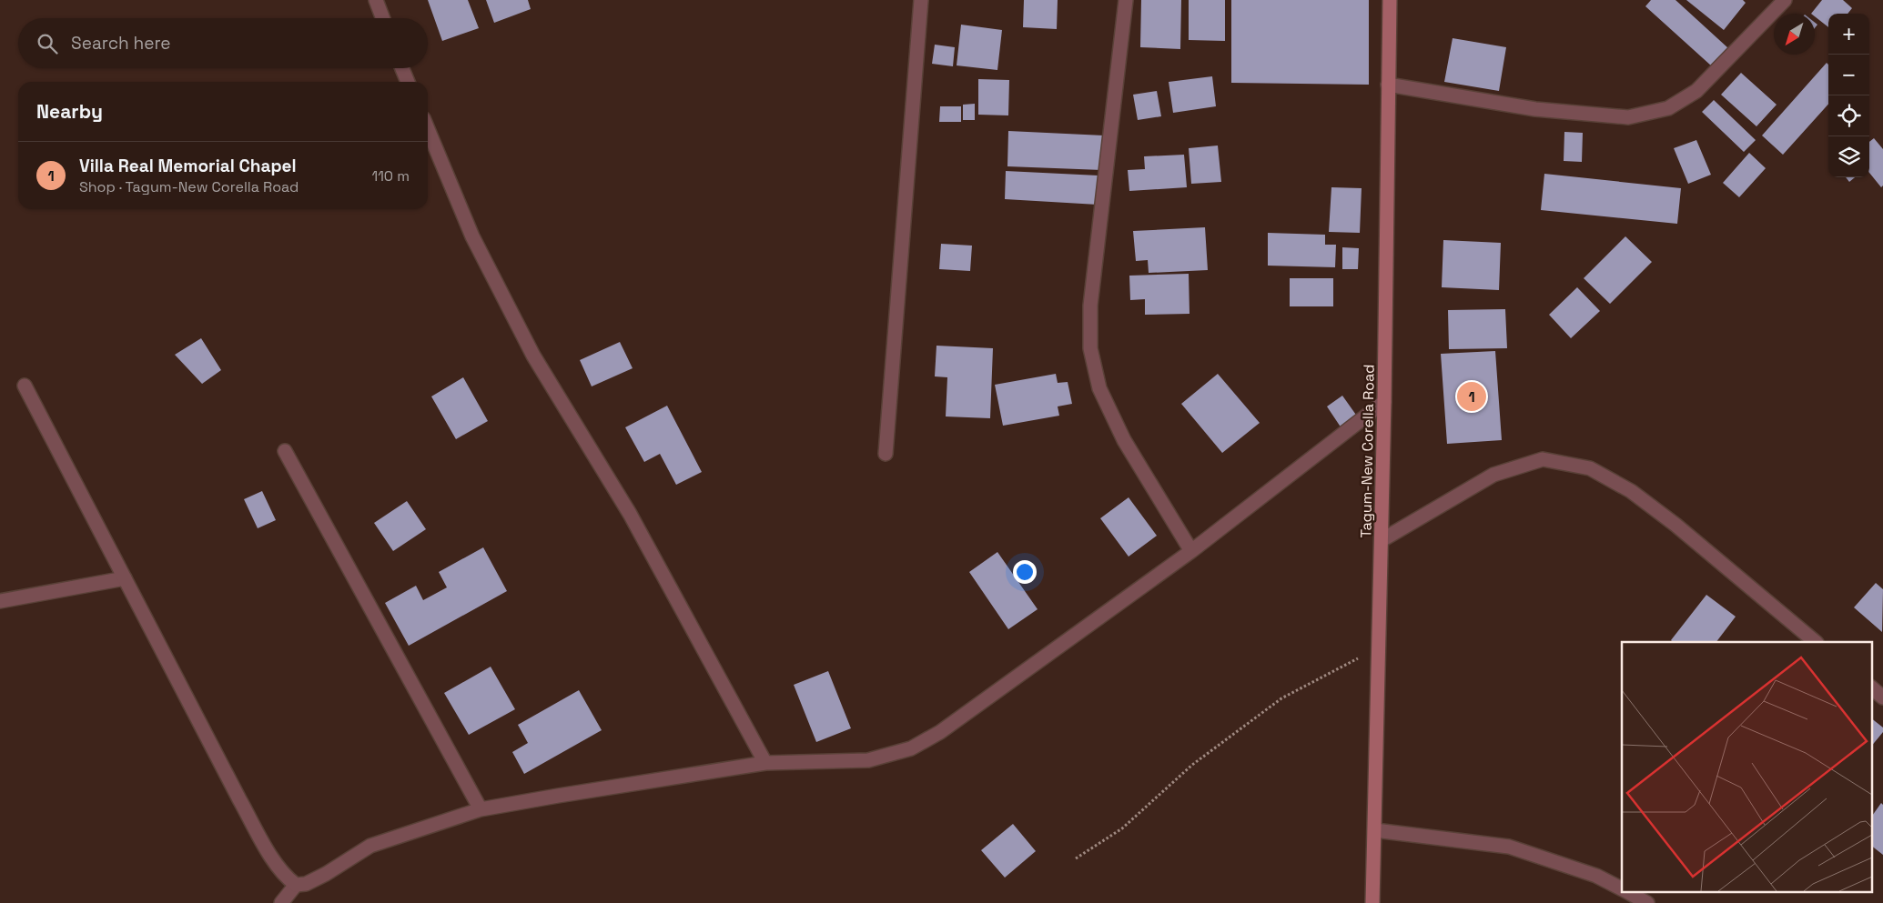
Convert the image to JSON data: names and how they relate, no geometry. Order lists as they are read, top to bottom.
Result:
{
  "streets": {
    "main road": ["Tagum-New Corella Road"]
  },
  "north": "bottom left",
  "page": {
    "map_buttons": ["+", "−"],
    "search": "Search here",
    "heading": "Nearby",
    "list": [
      {
        "mark": "1",
        "name": "Villa Real Memorial Chapel",
        "note": "Shop · Tagum-New Corella Road",
        "value": "110 m"
      }
    ],
    "pins": "1"
  }
}
